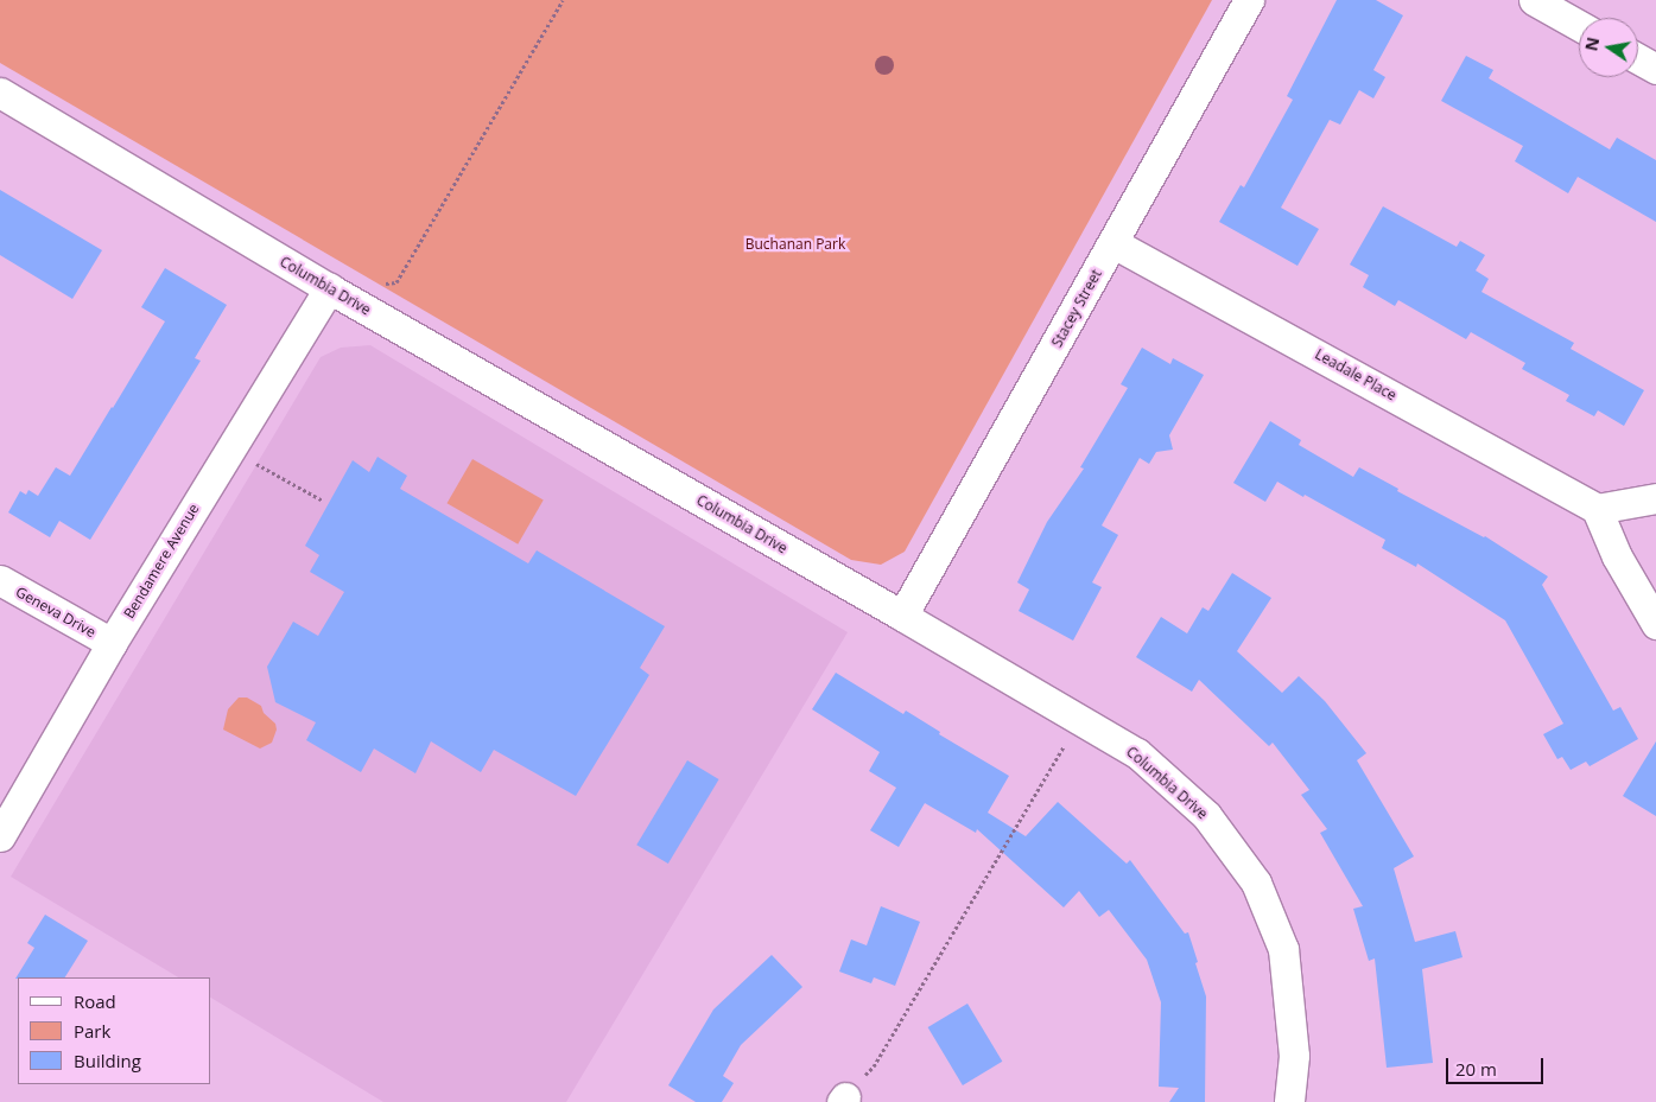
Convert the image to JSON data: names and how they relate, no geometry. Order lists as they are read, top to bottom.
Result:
{
  "streets": {
    "street": [
      "Columbia Drive",
      "Stacey Street",
      "Leadale Place",
      "Bendamere Avenue",
      "Geneva Drive"
    ]
  },
  "crossings": [
    ["Columbia Drive", "Stacey Street"],
    ["Columbia Drive", "Bendamere Avenue"],
    ["Stacey Street", "Leadale Place"],
    ["Bendamere Avenue", "Geneva Drive"]
  ],
  "parks": ["Buchanan Park"],
  "legend": ["Road", "Park", "Building"],
  "scale_bar": "20 m",
  "north": "left"
}
